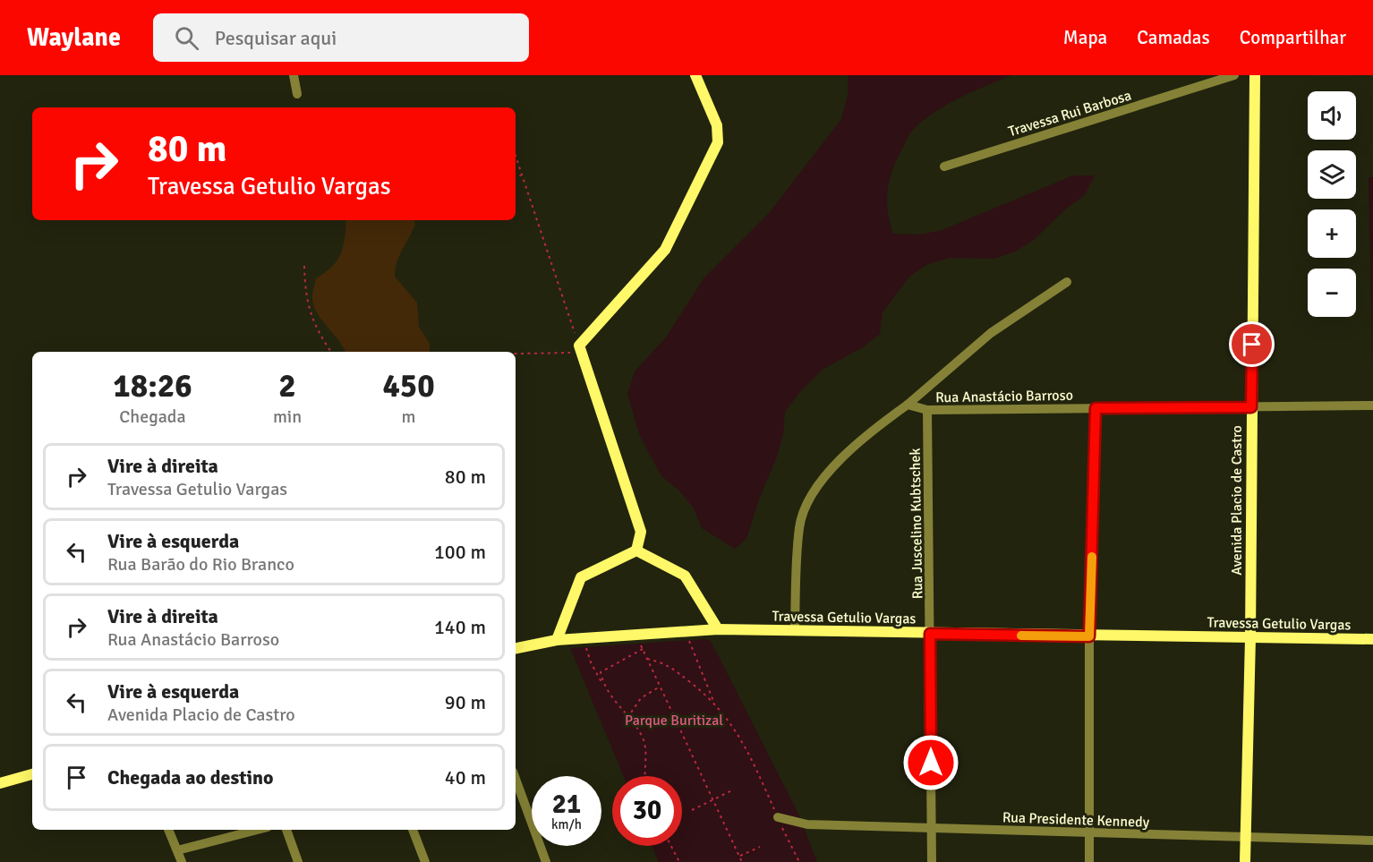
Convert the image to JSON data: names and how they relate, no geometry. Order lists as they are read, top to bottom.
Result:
{
  "streets": {
    "street": [
      "Travessa Rui Barbosa",
      "Rua Anastácio Barroso",
      "Avenida Placio de Castro",
      "Rua Juscelino Kubtschek",
      "Travessa Getulio Vargas",
      "Rua Presidente Kennedy"
    ]
  },
  "crossings": [
    ["Rua Anastácio Barroso", "Avenida Placio de Castro"],
    ["Rua Anastácio Barroso", "Rua Juscelino Kubtschek"],
    ["Avenida Placio de Castro", "Travessa Getulio Vargas"],
    ["Avenida Placio de Castro", "Rua Presidente Kennedy"],
    ["Rua Juscelino Kubtschek", "Travessa Getulio Vargas"],
    ["Rua Juscelino Kubtschek", "Rua Presidente Kennedy"]
  ],
  "parks": ["Parque Buritizal"],
  "page": {
    "header": "Waylane",
    "search": "Pesquisar aqui",
    "nav": ["Mapa", "Camadas", "Compartilhar"],
    "map_buttons": ["+", "−"],
    "turn": ["80 m", "Travessa Getulio Vargas"],
    "eta": [
      "18:26",
      "Chegada",
      "2",
      "min",
      "450",
      "m"
    ],
    "list": [
      {
        "name": "Vire à direita",
        "note": "Travessa Getulio Vargas",
        "value": "80 m"
      },
      {
        "name": "Vire à esquerda",
        "note": "Rua Barão do Rio Branco",
        "value": "100 m"
      },
      {
        "name": "Vire à direita",
        "note": "Rua Anastácio Barroso",
        "value": "140 m"
      },
      {
        "name": "Vire à esquerda",
        "note": "Avenida Placio de Castro",
        "value": "90 m"
      },
      {
        "name": "Chegada ao destino",
        "value": "40 m"
      }
    ],
    "speed": "21 km/h",
    "limit": "30"
  }
}
